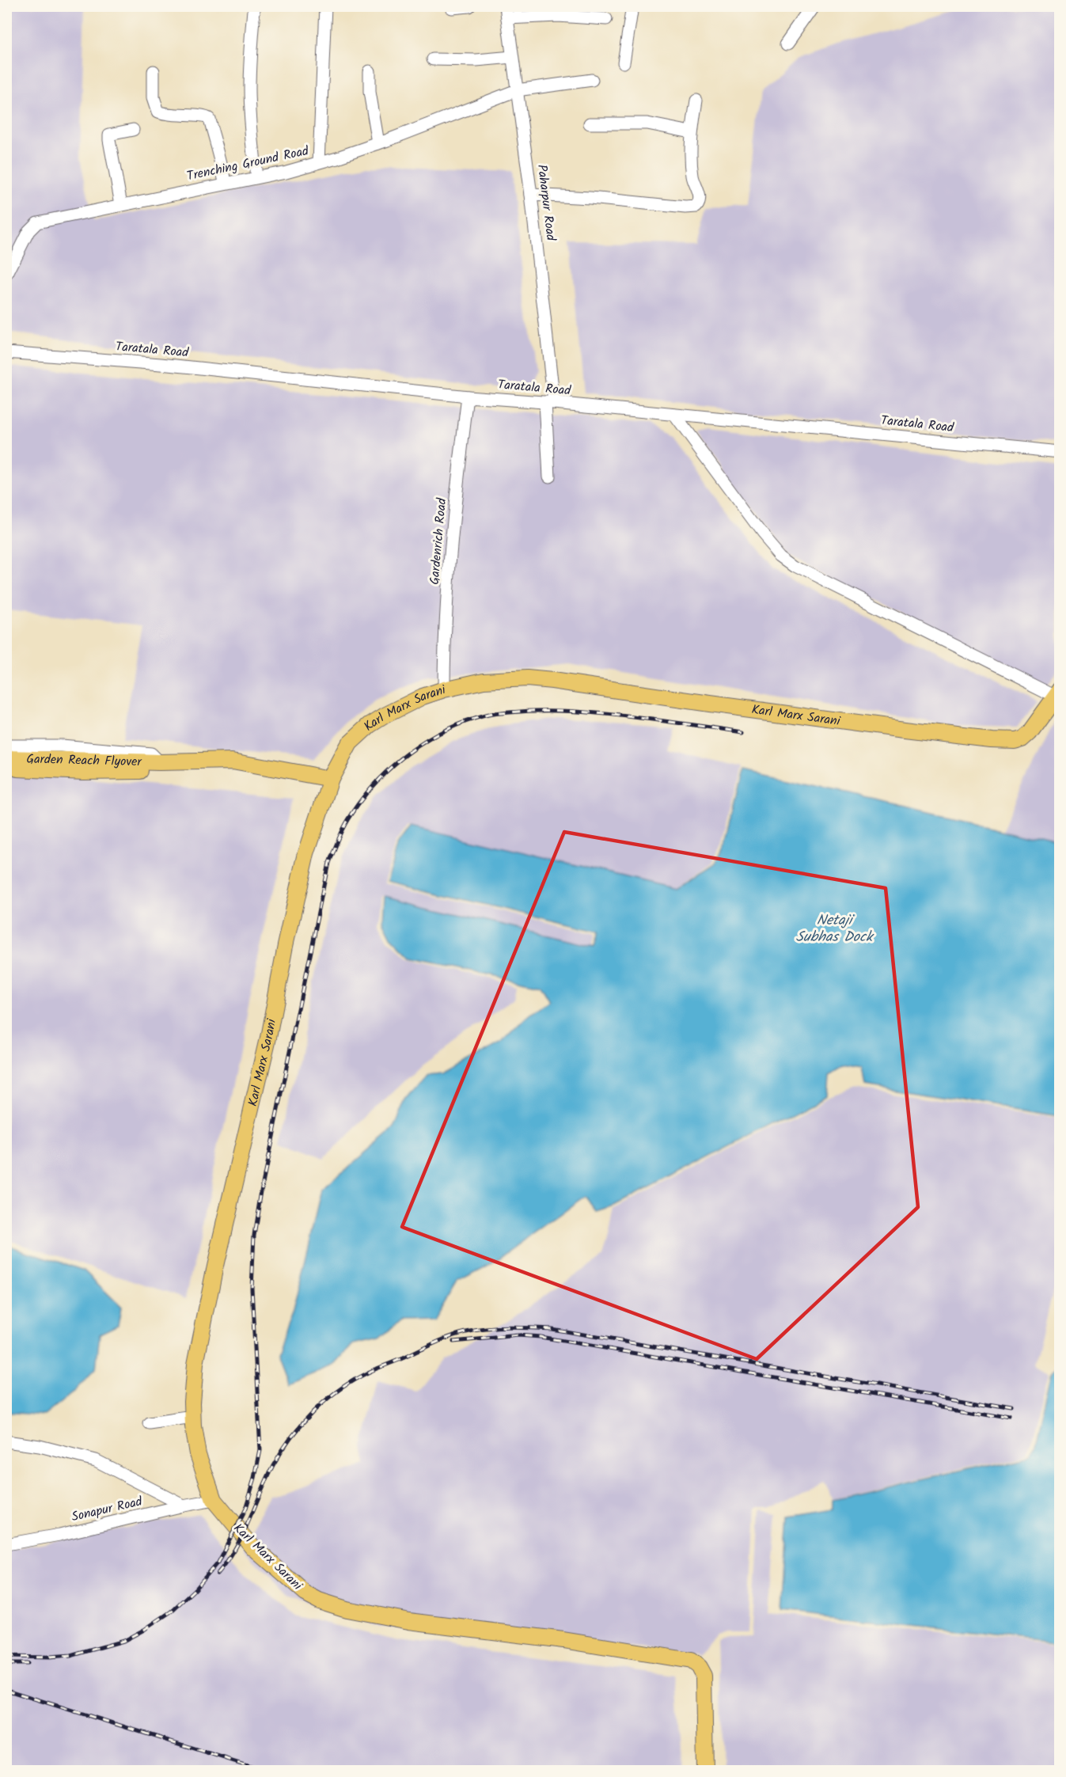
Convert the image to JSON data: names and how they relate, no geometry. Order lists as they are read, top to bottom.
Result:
{
  "streets": {
    "main road": ["Karl Marx Sarani", "Garden Reach Flyover"],
    "street": [
      "Trenching Ground Road",
      "Paharpur Road",
      "Taratala Road",
      "Gardenrich Road",
      "Sonapur Road"
    ]
  },
  "crossings": [
    ["Trenching Ground Road", "Paharpur Road"],
    ["Paharpur Road", "Taratala Road"],
    ["Taratala Road", "Gardenrich Road"],
    ["Gardenrich Road", "Karl Marx Sarani"],
    ["Karl Marx Sarani", "Garden Reach Flyover"],
    ["Karl Marx Sarani", "Sonapur Road"]
  ],
  "water": ["Netaji Subhas Dock"]
}
